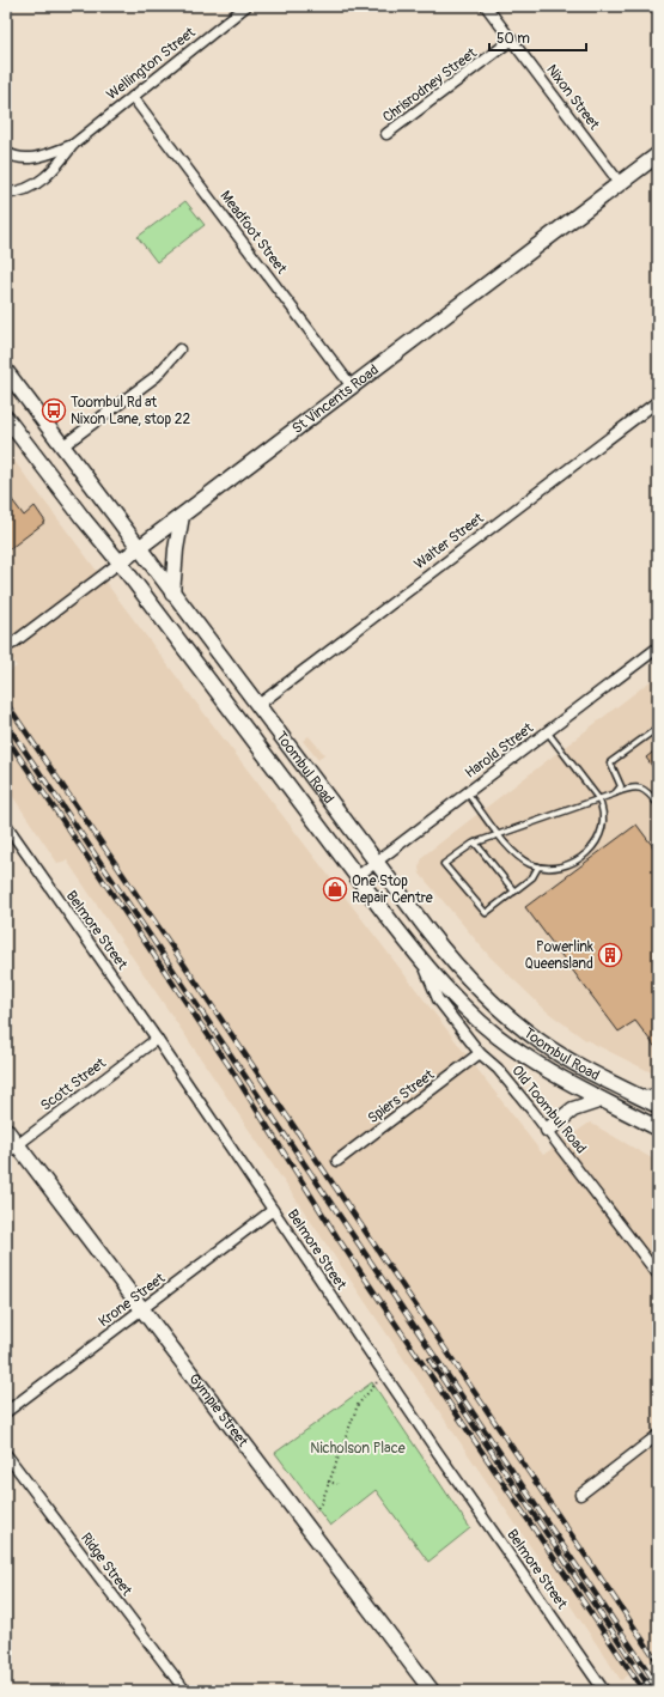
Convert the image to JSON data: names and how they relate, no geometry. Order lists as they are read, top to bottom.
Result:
{
  "streets": {
    "main road": ["St Vincents Road", "Toombul Road", "Gympie Street"],
    "street": [
      "Wellington Street",
      "Chrisrodney Street",
      "Nixon Street",
      "Meadfoot Street",
      "Walter Street",
      "Harold Street",
      "Belmore Street",
      "Scott Street",
      "Spiers Street",
      "Old Toombul Road",
      "Krone Street",
      "Ridge Street"
    ]
  },
  "crossings": [
    ["Wellington Street", "Meadfoot Street"],
    ["Chrisrodney Street", "Nixon Street"],
    ["Nixon Street", "St Vincents Road"],
    ["Meadfoot Street", "St Vincents Road"],
    ["St Vincents Road", "Toombul Road"],
    ["Walter Street", "Toombul Road"],
    ["Harold Street", "Toombul Road"],
    ["Toombul Road", "Old Toombul Road"],
    ["Belmore Street", "Scott Street"],
    ["Belmore Street", "Krone Street"],
    ["Scott Street", "Gympie Street"],
    ["Spiers Street", "Old Toombul Road"],
    ["Krone Street", "Gympie Street"]
  ],
  "parks": ["Nicholson Place"],
  "places": {
    "bus stop": ["Toombul Rd at Nixon Lane, stop 22"],
    "shop": ["One Stop Repair Centre"],
    "building": ["Powerlink Queensland"]
  },
  "scale_bar": "50 m"
}
